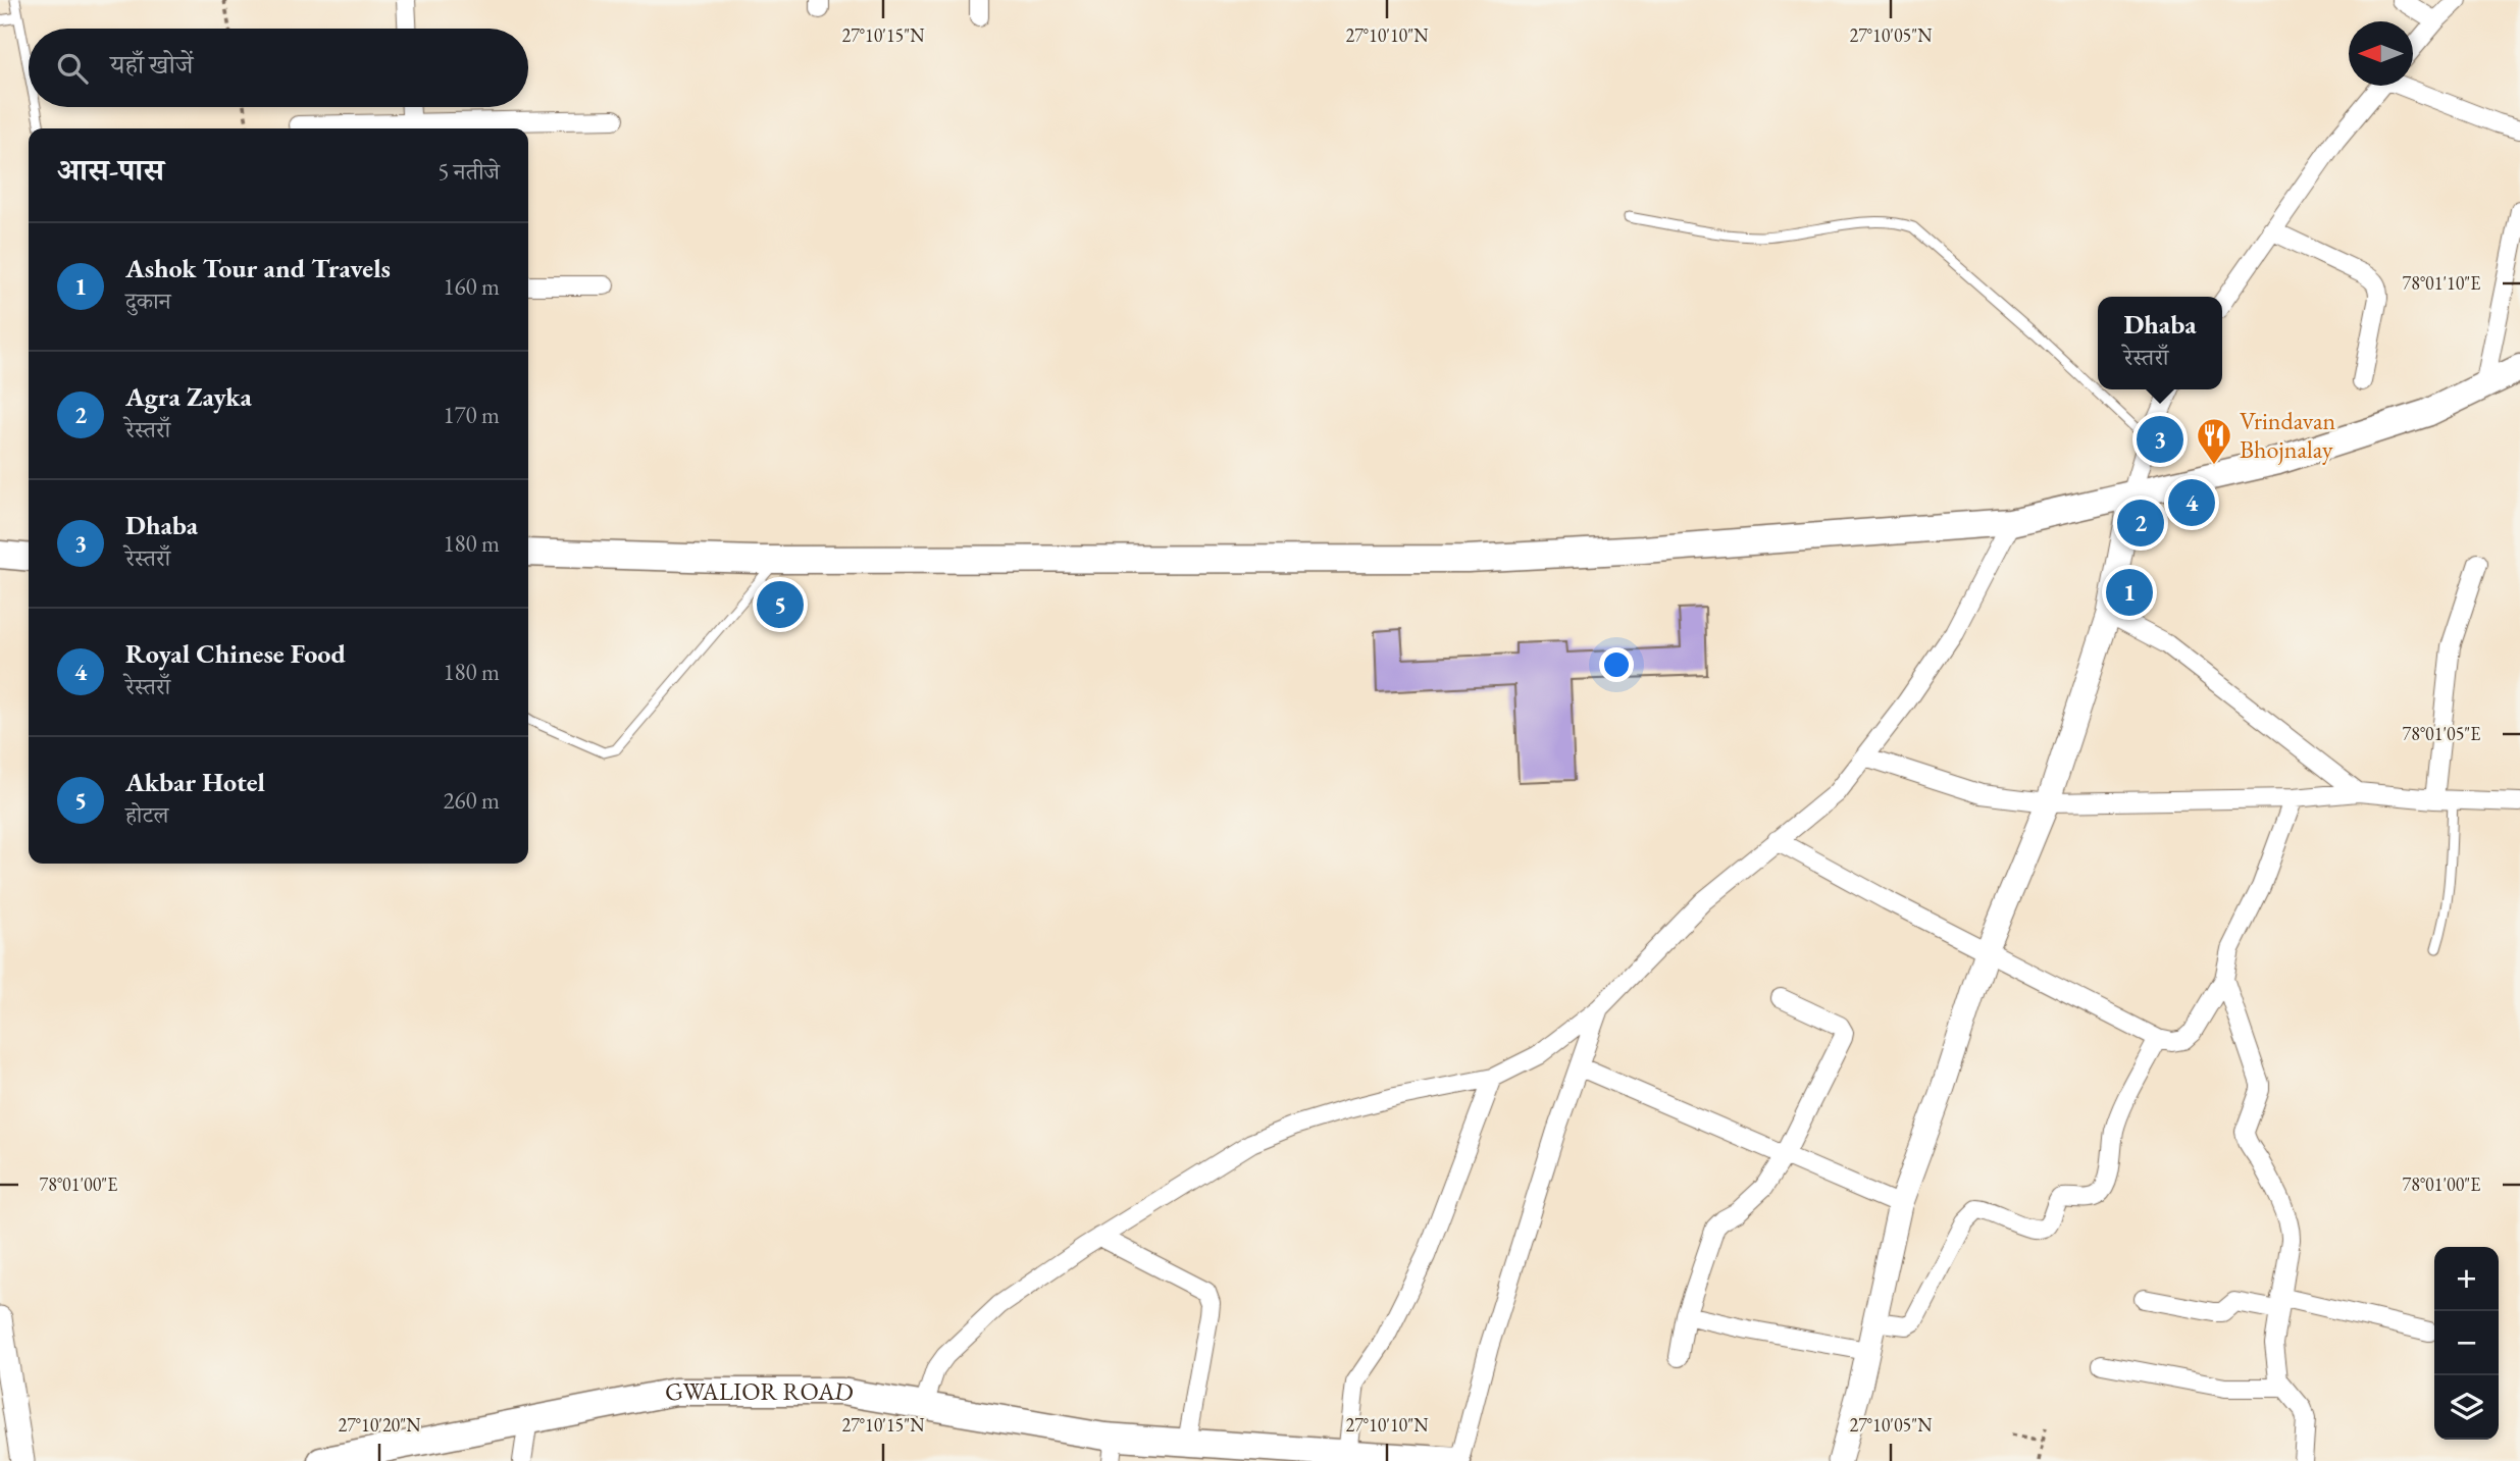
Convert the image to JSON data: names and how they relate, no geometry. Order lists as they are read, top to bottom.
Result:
{
  "streets": {
    "main road": ["GWALIOR ROAD"]
  },
  "places": {
    "restaurant": ["Vrindavan Bhojnalay"]
  },
  "north": "left",
  "page": {
    "search": "यहाँ खोजें",
    "heading": ["आस-पास", "5 नतीजे"],
    "list": [
      {
        "mark": "1",
        "name": "Ashok Tour and Travels",
        "note": "दुकान",
        "value": "160 m"
      },
      {
        "mark": "2",
        "name": "Agra Zayka",
        "note": "रेस्तराँ",
        "value": "170 m"
      },
      {
        "mark": "3",
        "name": "Dhaba",
        "note": "रेस्तराँ",
        "value": "180 m"
      },
      {
        "mark": "4",
        "name": "Royal Chinese Food",
        "note": "रेस्तराँ",
        "value": "180 m"
      },
      {
        "mark": "5",
        "name": "Akbar Hotel",
        "note": "होटल",
        "value": "260 m"
      }
    ],
    "popup": ["Dhaba", "रेस्तराँ"],
    "pins": [
      "3",
      "4",
      "2",
      "1",
      "5"
    ],
    "map_buttons": ["+", "−"]
  },
  "coordinates": [
    "27°10'15\"N",
    "27°10'10\"N",
    "27°10'05\"N",
    "78°01'10\"E",
    "78°01'05\"E",
    "78°01'00\"E",
    "27°10'20\"N"
  ]
}
